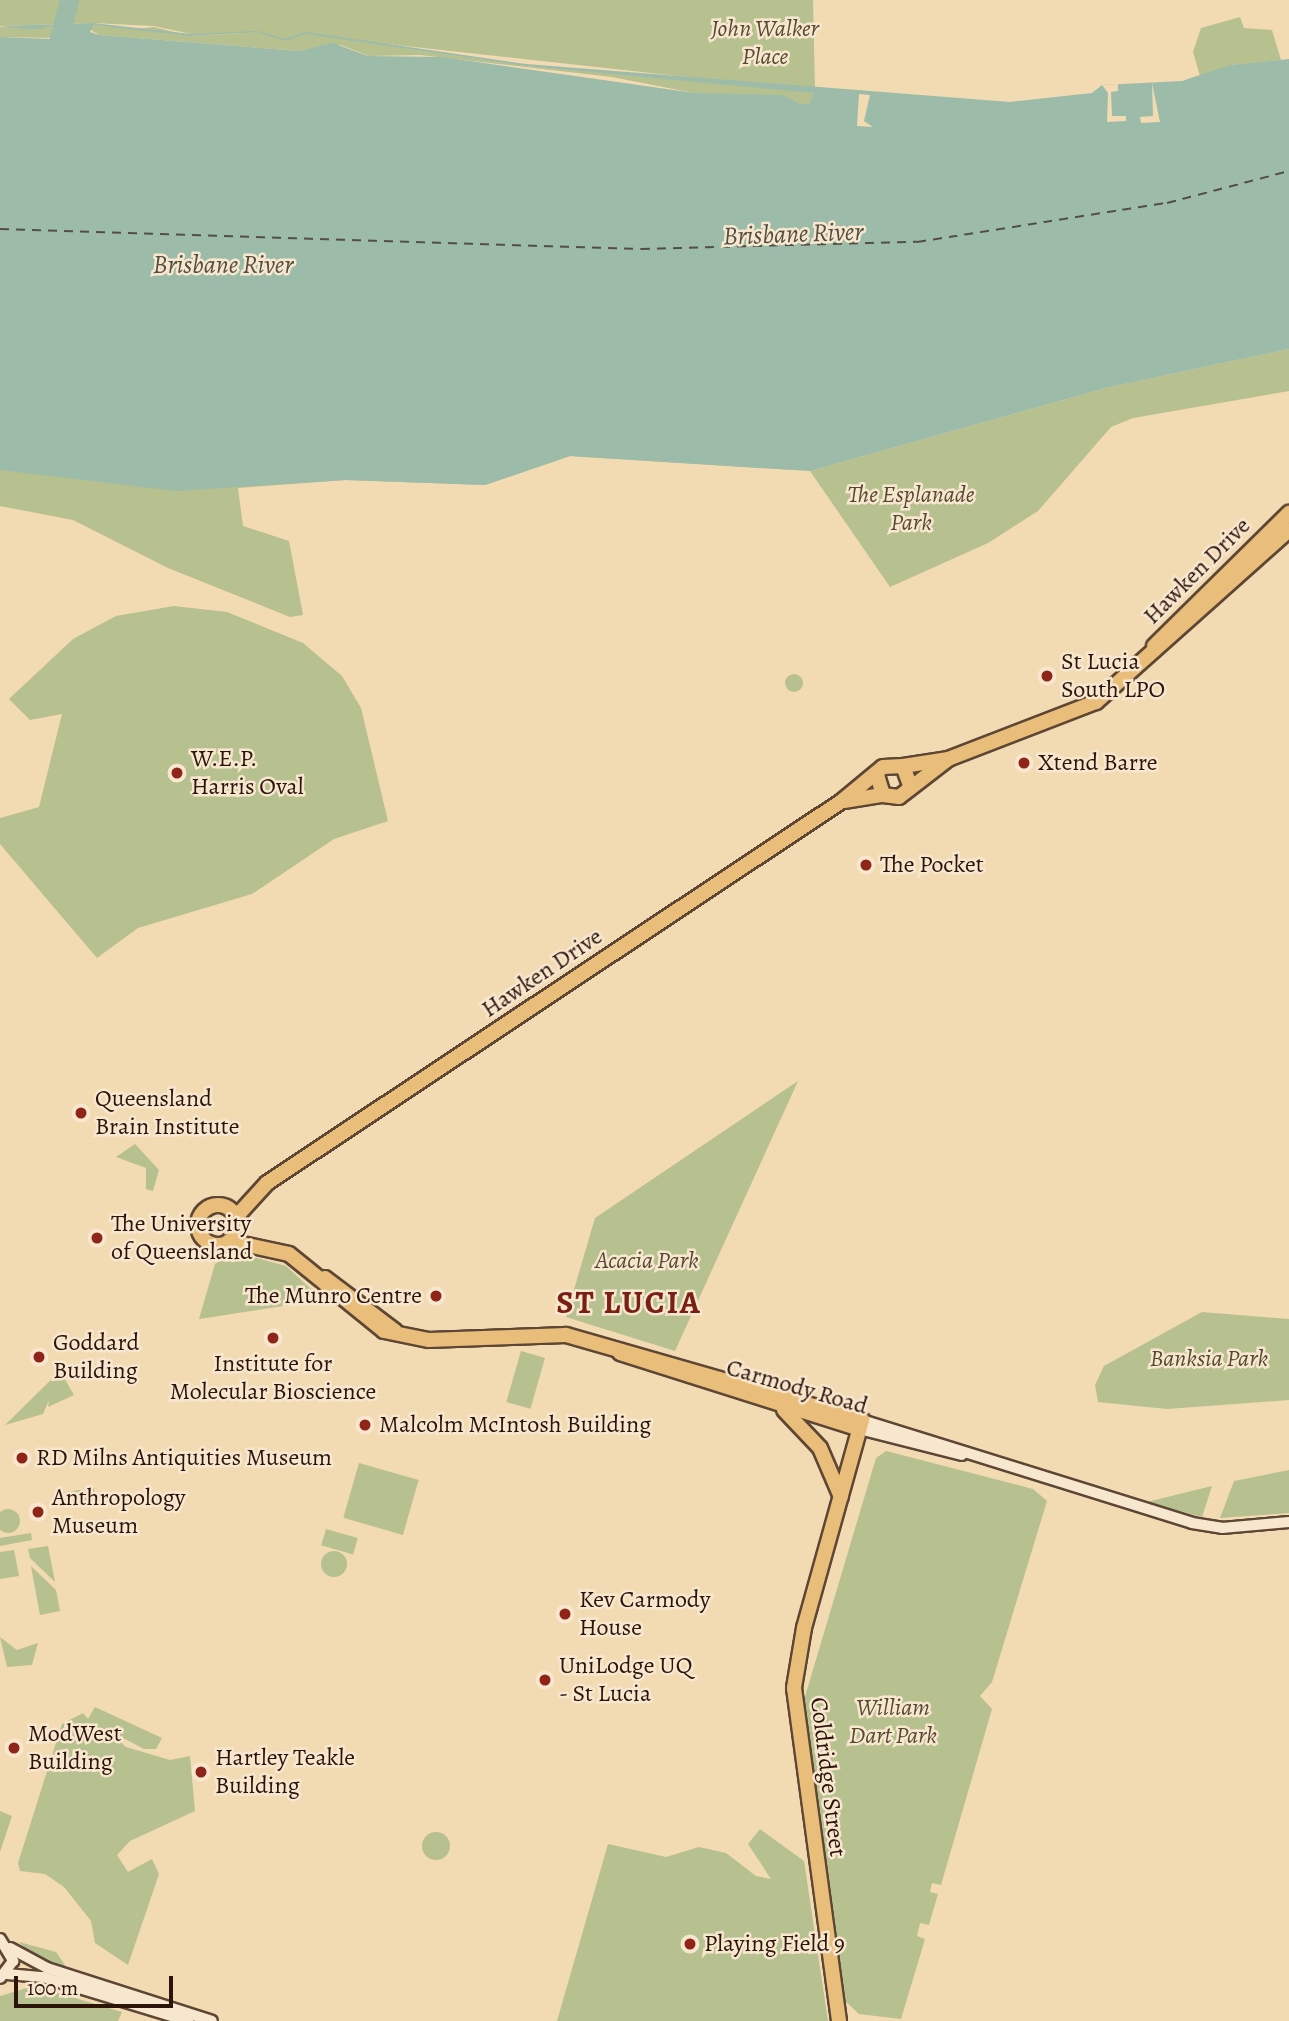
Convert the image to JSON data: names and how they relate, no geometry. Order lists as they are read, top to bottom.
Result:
{
  "streets": {
    "main road": ["Hawken Drive", "Carmody Road", "Coldridge Street"]
  },
  "crossings": [
    ["Hawken Drive", "Carmody Road"],
    ["Carmody Road", "Coldridge Street"]
  ],
  "districts": ["ST LUCIA"],
  "water": ["Brisbane River"],
  "parks": [
    "John Walker Place",
    "The Esplanade Park",
    "Acacia Park",
    "Banksia Park",
    "William Dart Park"
  ],
  "places": [
    "St Lucia South LPO",
    "Xtend Barre",
    "W.E.P. Harris Oval",
    "The Pocket",
    "Queensland Brain Institute",
    "The University of Queensland",
    "The Munro Centre",
    "Institute for Molecular Bioscience",
    "Goddard Building",
    "Malcolm McIntosh Building",
    "RD Milns Antiquities Museum",
    "Anthropology Museum",
    "Kev Carmody House",
    "UniLodge UQ - St Lucia",
    "ModWest Building",
    "Hartley Teakle Building",
    "Playing Field 9"
  ],
  "scale_bar": "100 m"
}
